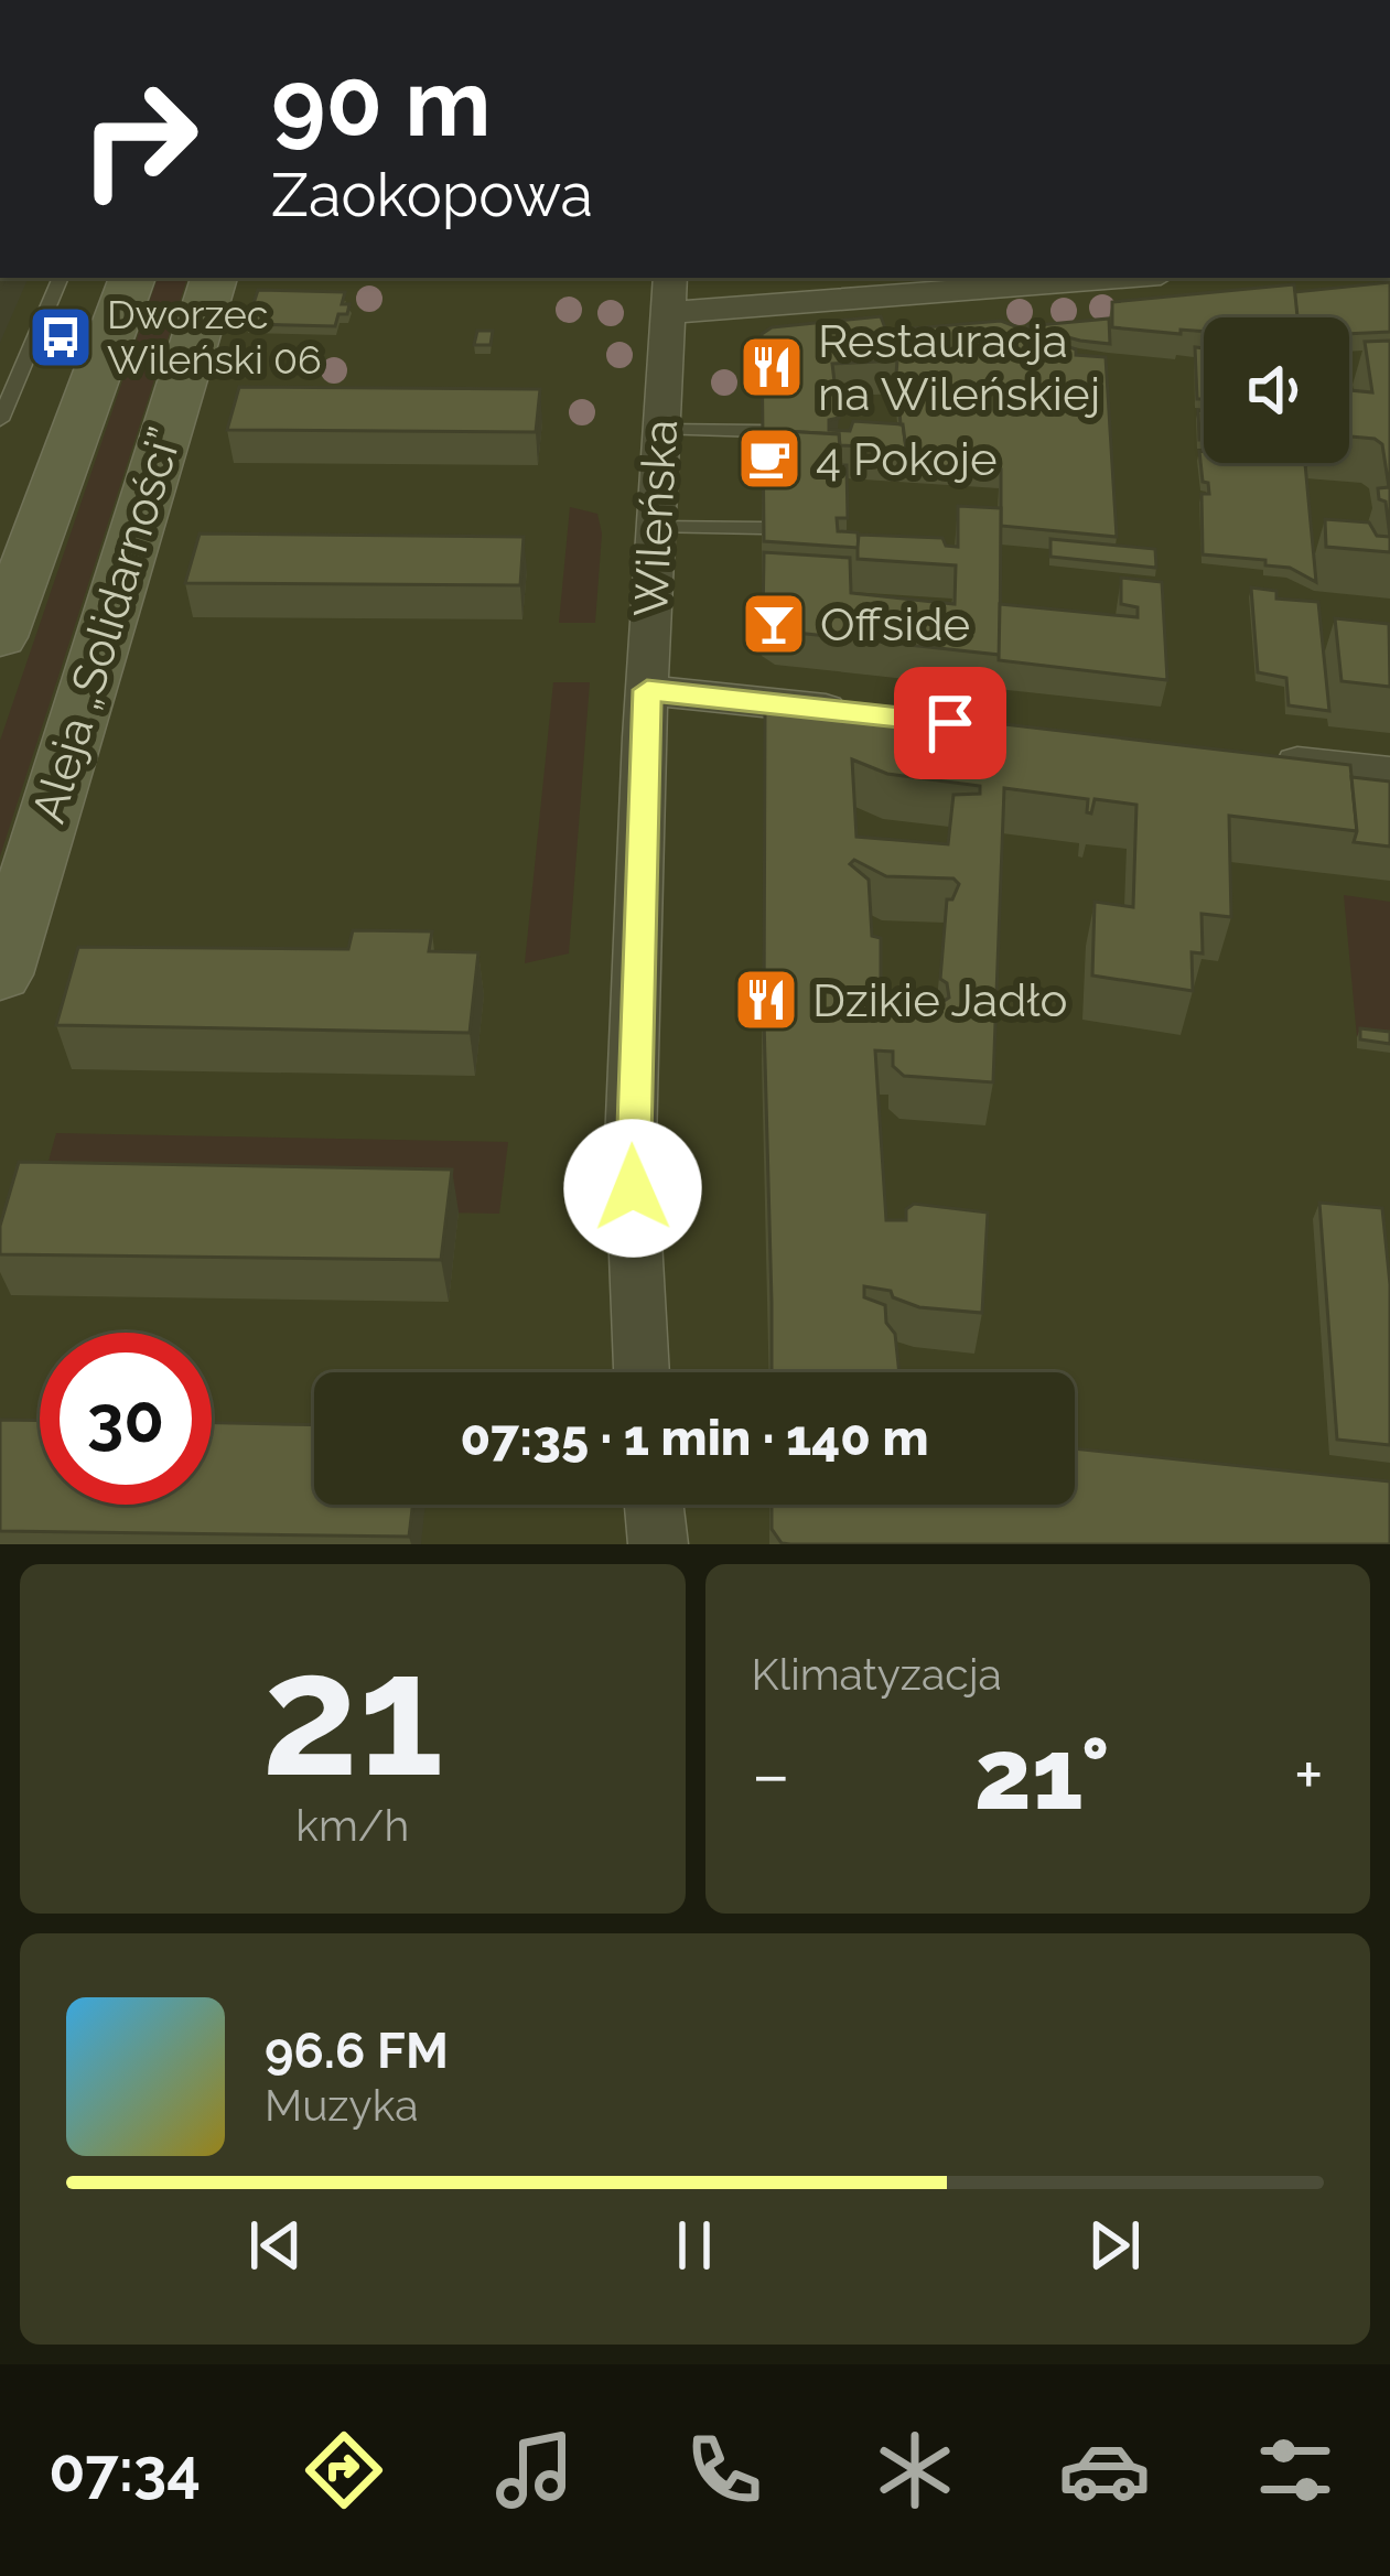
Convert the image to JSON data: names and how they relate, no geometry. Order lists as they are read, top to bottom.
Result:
{
  "streets": {
    "main road": ["Aleja „Solidarności”"],
    "street": ["Wileńska"]
  },
  "places": {
    "bus stop": ["Dworzec Wileński 06"],
    "restaurant": ["Restauracja na Wileńskiej", "Dzikie Jadło"],
    "cafe": ["4 Pokoje"],
    "bar": ["Offside"]
  },
  "page": {
    "turn": ["90 m", "Zaokopowa"],
    "limit": "30",
    "trip": "07:35 · 1 min · 140 m",
    "tile": [
      ["21", "km/h"],
      "Klimatyzacja"
    ],
    "heat": ["−", "21°", "+"],
    "song": ["96.6 FM", "Muzyka"],
    "tabs": "07:34"
  }
}
